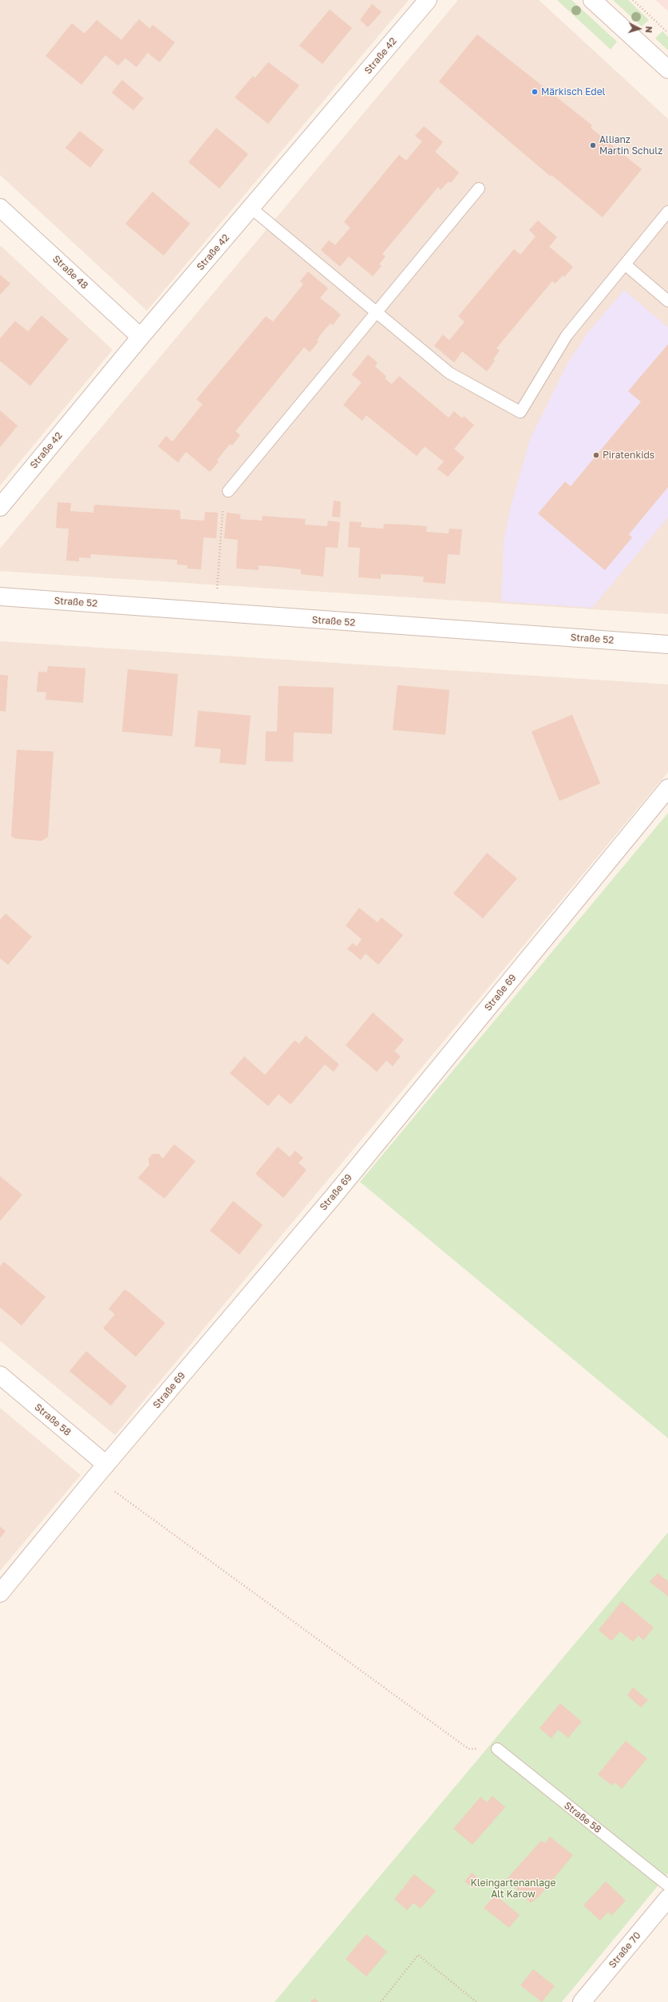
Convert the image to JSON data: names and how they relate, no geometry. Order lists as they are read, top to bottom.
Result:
{
  "streets": {
    "street": [
      "Straße 42",
      "Straße 48",
      "Straße 52",
      "Straße 69",
      "Straße 58",
      "Straße 70"
    ]
  },
  "crossings": [
    ["Straße 42", "Straße 48"],
    ["Straße 69", "Straße 58"]
  ],
  "parks": ["Kleingartenanlage Alt Karow"],
  "places": ["Märkisch Edel", "Allianz Martin Schulz", "Piratenkids"],
  "north": "right"
}
